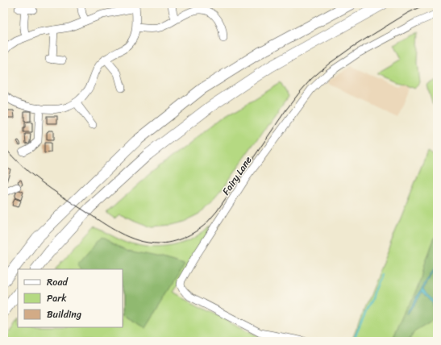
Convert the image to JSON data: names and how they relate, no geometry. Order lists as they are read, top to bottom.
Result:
{
  "streets": {
    "street": ["Fairy Lane"]
  },
  "legend": ["Road", "Park", "Building"]
}
